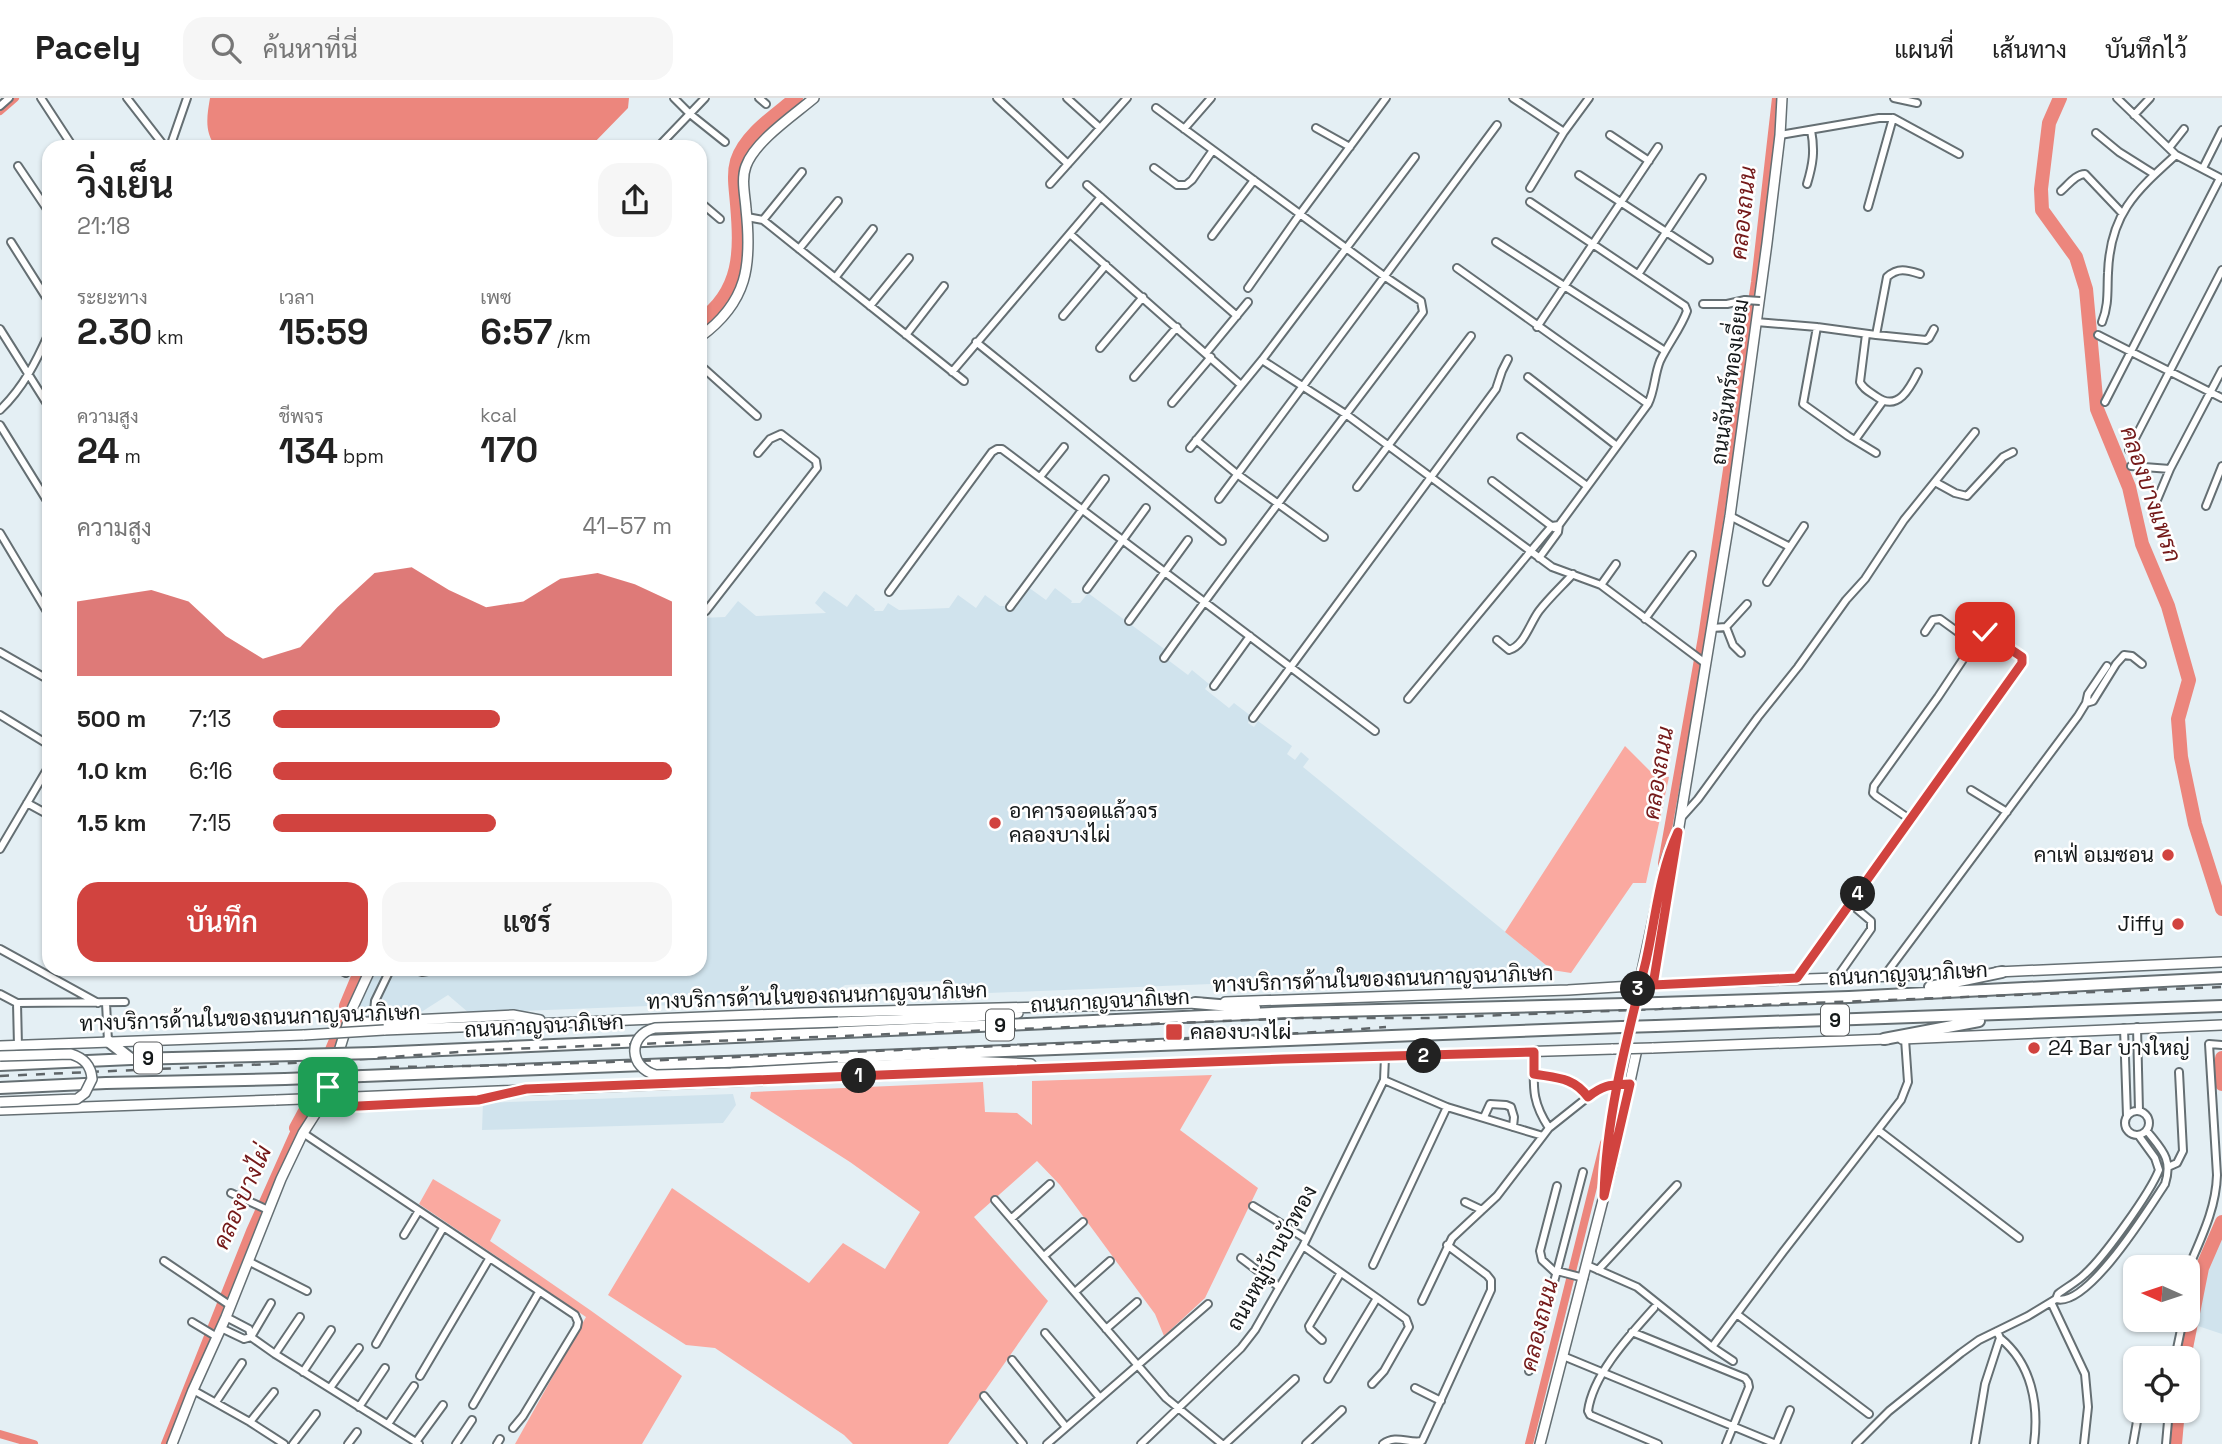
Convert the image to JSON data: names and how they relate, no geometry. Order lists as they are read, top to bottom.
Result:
{
  "streets": {
    "highway": ["ถนนกาญจนาภิเษก", "9"],
    "main road": ["ถนนจันทร์ทองเอี่ยม", "ทางบริการด้านในของถนนกาญจนาภิเษก"],
    "street": ["ถนนหมู่บ้านบัวทอง"]
  },
  "water": ["คลองถนน", "คลองบางแพรก", "คลองบางไผ่"],
  "places": {
    "other": [
      "อาคารจอดแล้วจร คลองบางไผ่",
      "คาเฟ่ อเมซอน",
      "Jiffy",
      "24 Bar บางใหญ่"
    ],
    "transit": ["คลองบางไผ่"]
  },
  "north": "left",
  "page": {
    "header": "Pacely",
    "search": "ค้นหาที่นี่",
    "nav": ["แผนที่", "เส้นทาง", "บันทึกไว้"],
    "heading": ["วิ่งเย็น", "21:18"],
    "stats": [
      ["ระยะทาง", "2.30 km"],
      ["เวลา", "15:59"],
      ["เพซ", "6:57 /km"],
      ["ความสูง", "24 m"],
      ["ชีพจร", "134 bpm"],
      ["kcal", "170"]
    ],
    "chart": ["ความสูง", "41–57 m"],
    "list": [
      {
        "name": "500 m",
        "note": "7:13"
      },
      {
        "name": "1.0 km",
        "note": "6:16"
      },
      {
        "name": "1.5 km",
        "note": "7:15"
      }
    ],
    "buttons": ["บันทึก", "แชร์"],
    "pins": [
      "4",
      "3",
      "2",
      "1"
    ]
  }
}
